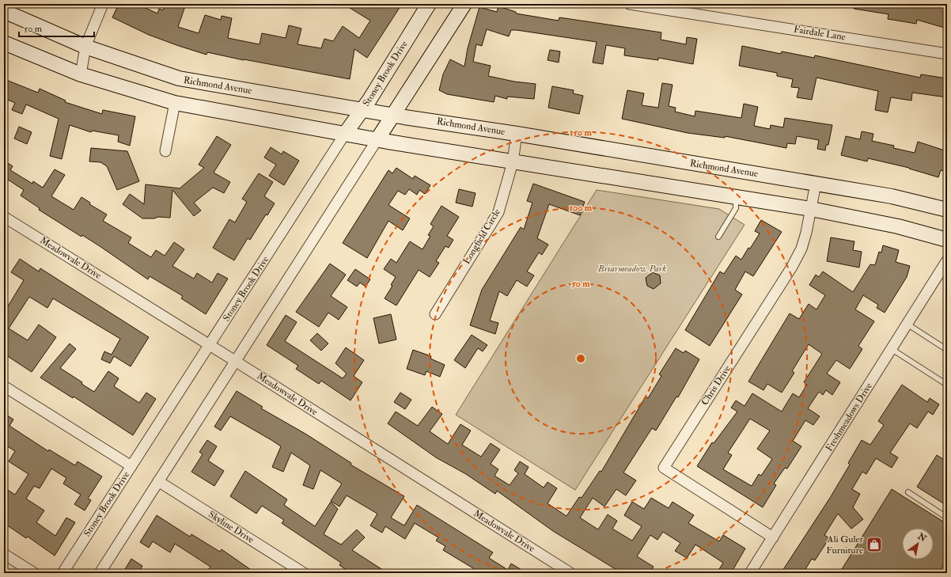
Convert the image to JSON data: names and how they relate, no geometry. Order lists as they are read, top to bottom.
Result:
{
  "streets": {
    "main road": ["Stoney Brook Drive", "Richmond Avenue"],
    "street": [
      "Fairdale Lane",
      "Longfield Circle",
      "Meadowvale Drive",
      "Chris Drive",
      "Freshmeadows Drive",
      "Skyline Drive"
    ]
  },
  "crossings": [
    ["Stoney Brook Drive", "Richmond Avenue"],
    ["Stoney Brook Drive", "Meadowvale Drive"],
    ["Richmond Avenue", "Longfield Circle"],
    ["Richmond Avenue", "Chris Drive"],
    ["Chris Drive", "Freshmeadows Drive"]
  ],
  "parks": ["Briarmeadow Park"],
  "places": {
    "shop": ["Ali Guler Furniture"]
  },
  "scale_bar": "50 m",
  "north": "top right",
  "rings": ["150 m", "100 m", "50 m"]
}
